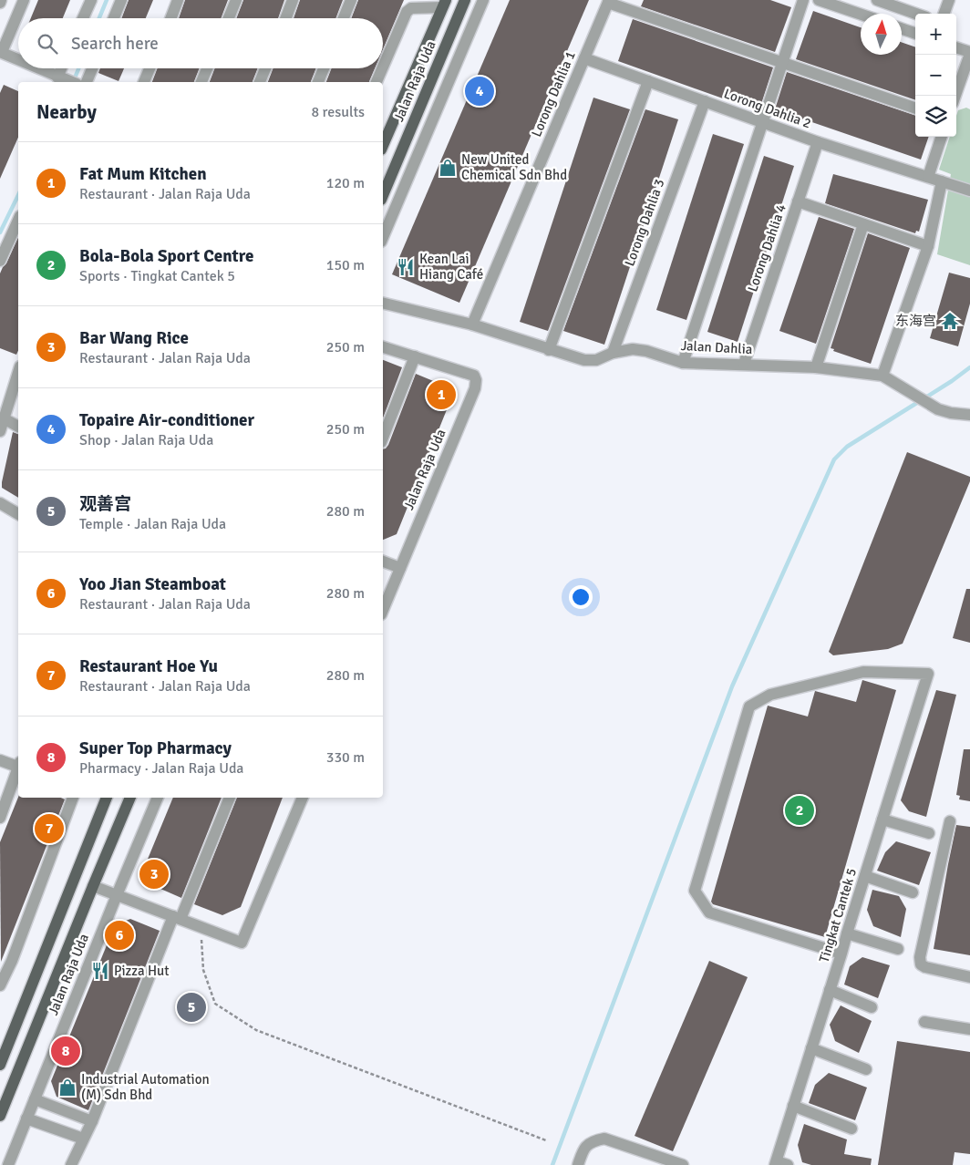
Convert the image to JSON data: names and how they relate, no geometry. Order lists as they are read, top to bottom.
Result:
{
  "streets": {
    "main road": ["Jalan Raja Uda"],
    "street": [
      "Lorong Dahlia 1",
      "Lorong Dahlia 2",
      "Lorong Dahlia 3",
      "Lorong Dahlia 4",
      "Jalan Dahlia",
      "Tingkat Cantek 5"
    ]
  },
  "crossings": [
    ["Lorong Dahlia 1", "Lorong Dahlia 2"],
    ["Lorong Dahlia 1", "Jalan Dahlia"],
    ["Lorong Dahlia 2", "Lorong Dahlia 3"],
    ["Lorong Dahlia 2", "Lorong Dahlia 4"],
    ["Lorong Dahlia 3", "Jalan Dahlia"],
    ["Lorong Dahlia 4", "Jalan Dahlia"]
  ],
  "places": {
    "shop": ["New United Chemical Sdn Bhd", "Industrial Automation (M) Sdn Bhd"],
    "restaurant": ["Kean Lai Hiang Café", "Pizza Hut"],
    "temple": ["东海宫"]
  },
  "north": "top",
  "page": {
    "map_buttons": ["+", "−"],
    "search": "Search here",
    "pins": [
      "4",
      "1",
      "2",
      "7",
      "3",
      "6",
      "5",
      "8"
    ],
    "heading": ["Nearby", "8 results"],
    "list": [
      {
        "mark": "1",
        "name": "Fat Mum Kitchen",
        "note": "Restaurant · Jalan Raja Uda",
        "value": "120 m"
      },
      {
        "mark": "2",
        "name": "Bola-Bola Sport Centre",
        "note": "Sports · Tingkat Cantek 5",
        "value": "150 m"
      },
      {
        "mark": "3",
        "name": "Bar Wang Rice",
        "note": "Restaurant · Jalan Raja Uda",
        "value": "250 m"
      },
      {
        "mark": "4",
        "name": "Topaire Air-conditioner",
        "note": "Shop · Jalan Raja Uda",
        "value": "250 m"
      },
      {
        "mark": "5",
        "name": "观善宫",
        "note": "Temple · Jalan Raja Uda",
        "value": "280 m"
      },
      {
        "mark": "6",
        "name": "Yoo Jian Steamboat",
        "note": "Restaurant · Jalan Raja Uda",
        "value": "280 m"
      },
      {
        "mark": "7",
        "name": "Restaurant Hoe Yu",
        "note": "Restaurant · Jalan Raja Uda",
        "value": "280 m"
      },
      {
        "mark": "8",
        "name": "Super Top Pharmacy",
        "note": "Pharmacy · Jalan Raja Uda",
        "value": "330 m"
      }
    ]
  }
}
